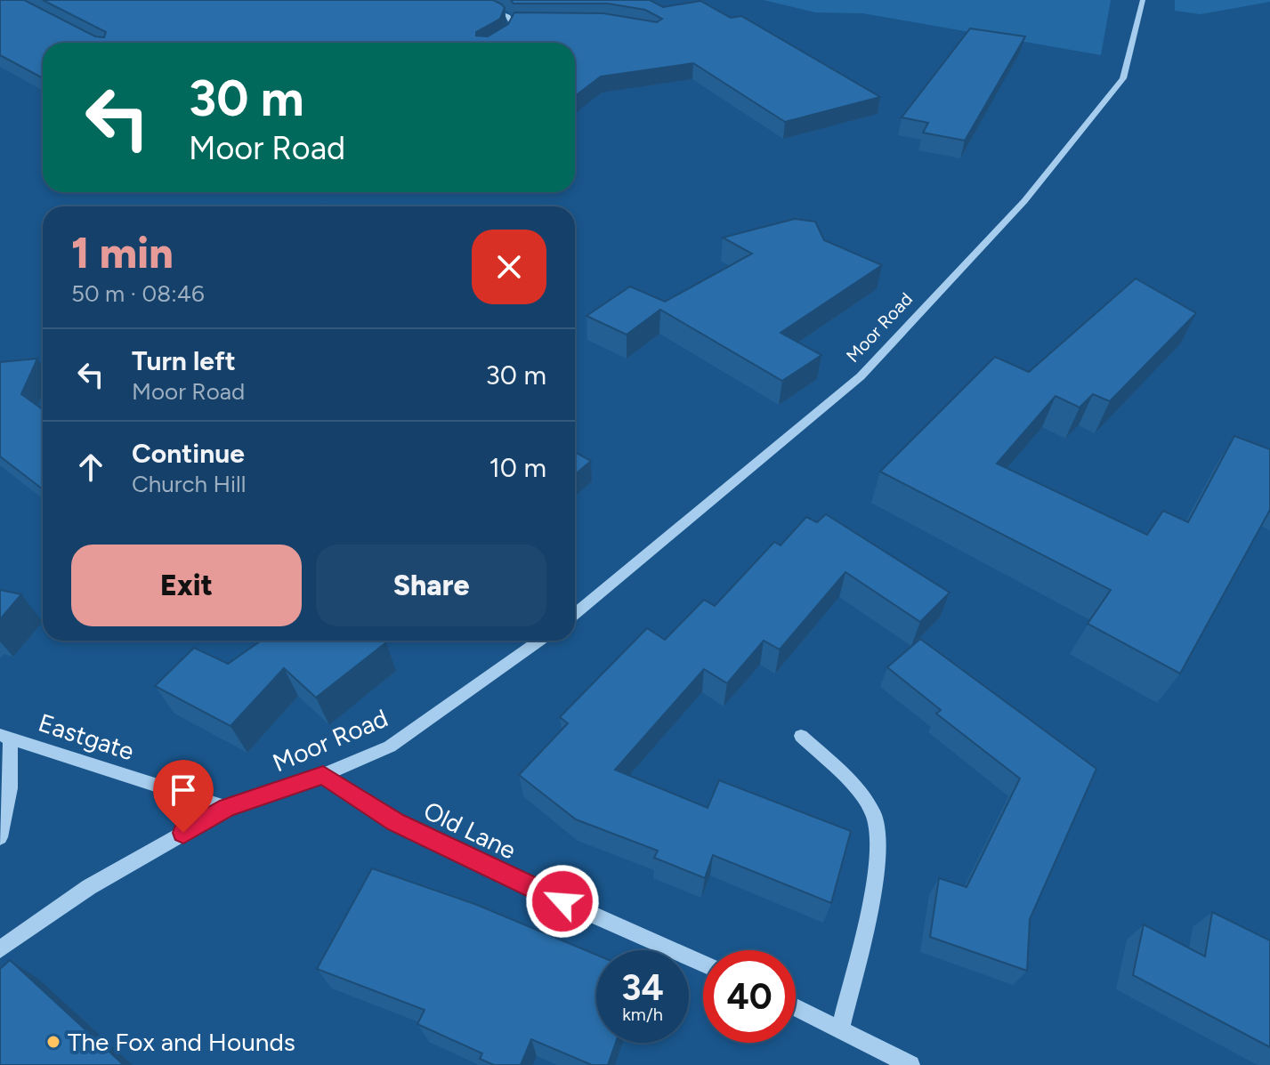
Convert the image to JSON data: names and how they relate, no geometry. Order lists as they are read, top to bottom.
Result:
{
  "streets": {
    "street": ["Moor Road", "Eastgate", "Old Lane"]
  },
  "crossings": [
    ["Moor Road", "Eastgate"],
    ["Moor Road", "Old Lane"]
  ],
  "places": ["The Fox and Hounds"],
  "page": {
    "turn": ["30 m", "Moor Road"],
    "heading": ["1 min", "50 m · 08:46"],
    "list": [
      {
        "name": "Turn left",
        "note": "Moor Road",
        "value": "30 m"
      },
      {
        "name": "Continue",
        "note": "Church Hill",
        "value": "10 m"
      }
    ],
    "buttons": ["Exit", "Share"],
    "speed": "34 km/h",
    "limit": "40"
  }
}
